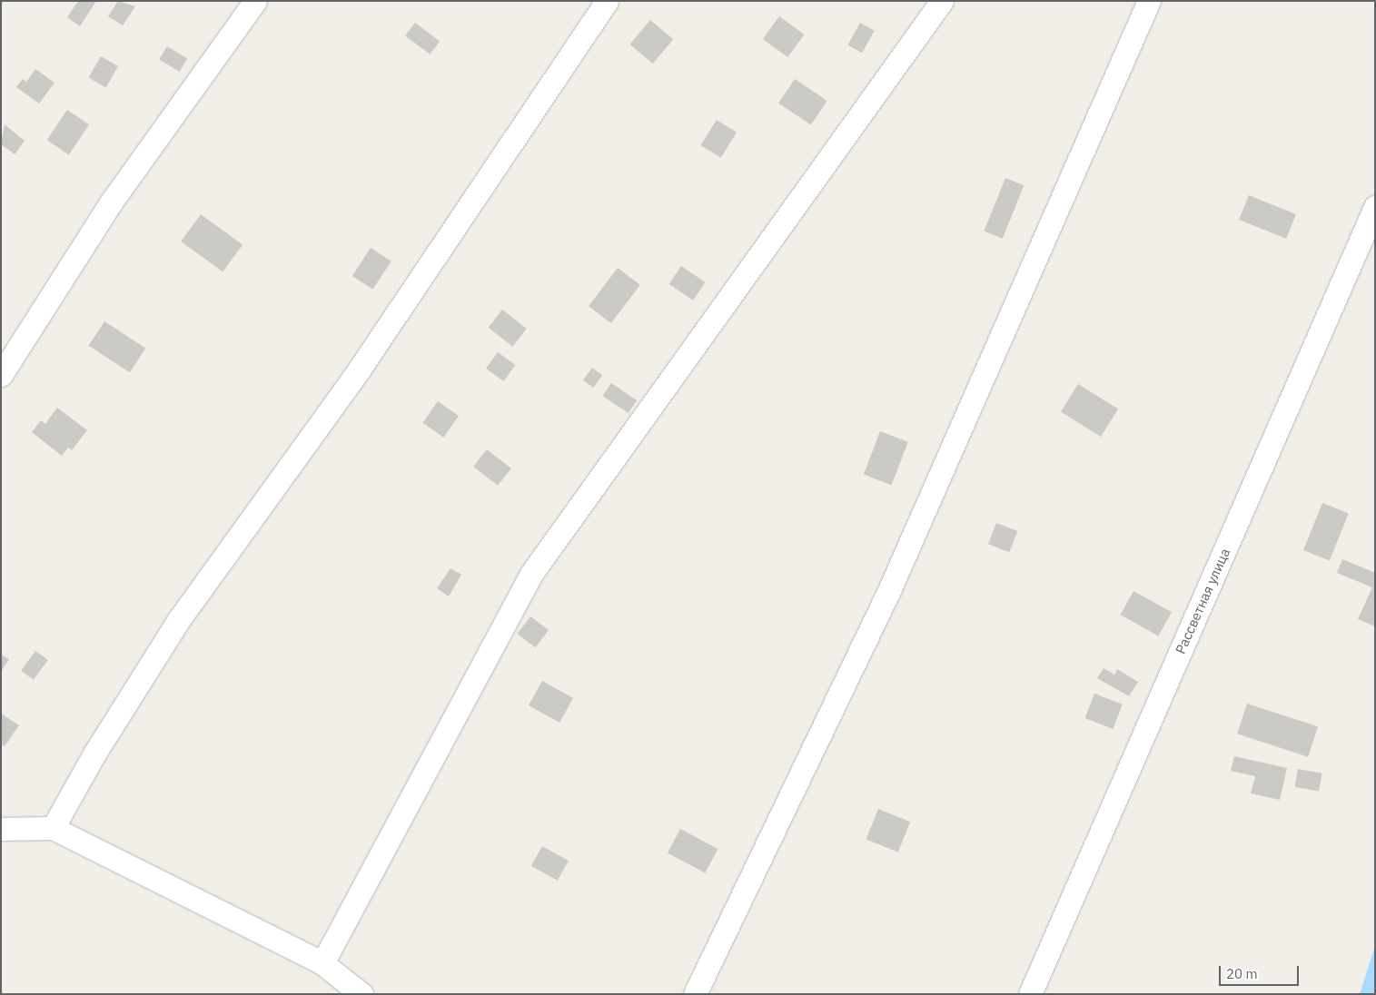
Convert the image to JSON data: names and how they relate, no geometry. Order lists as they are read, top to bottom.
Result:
{
  "streets": {
    "street": ["Рассветная улица"]
  },
  "scale_bar": "20 m"
}
